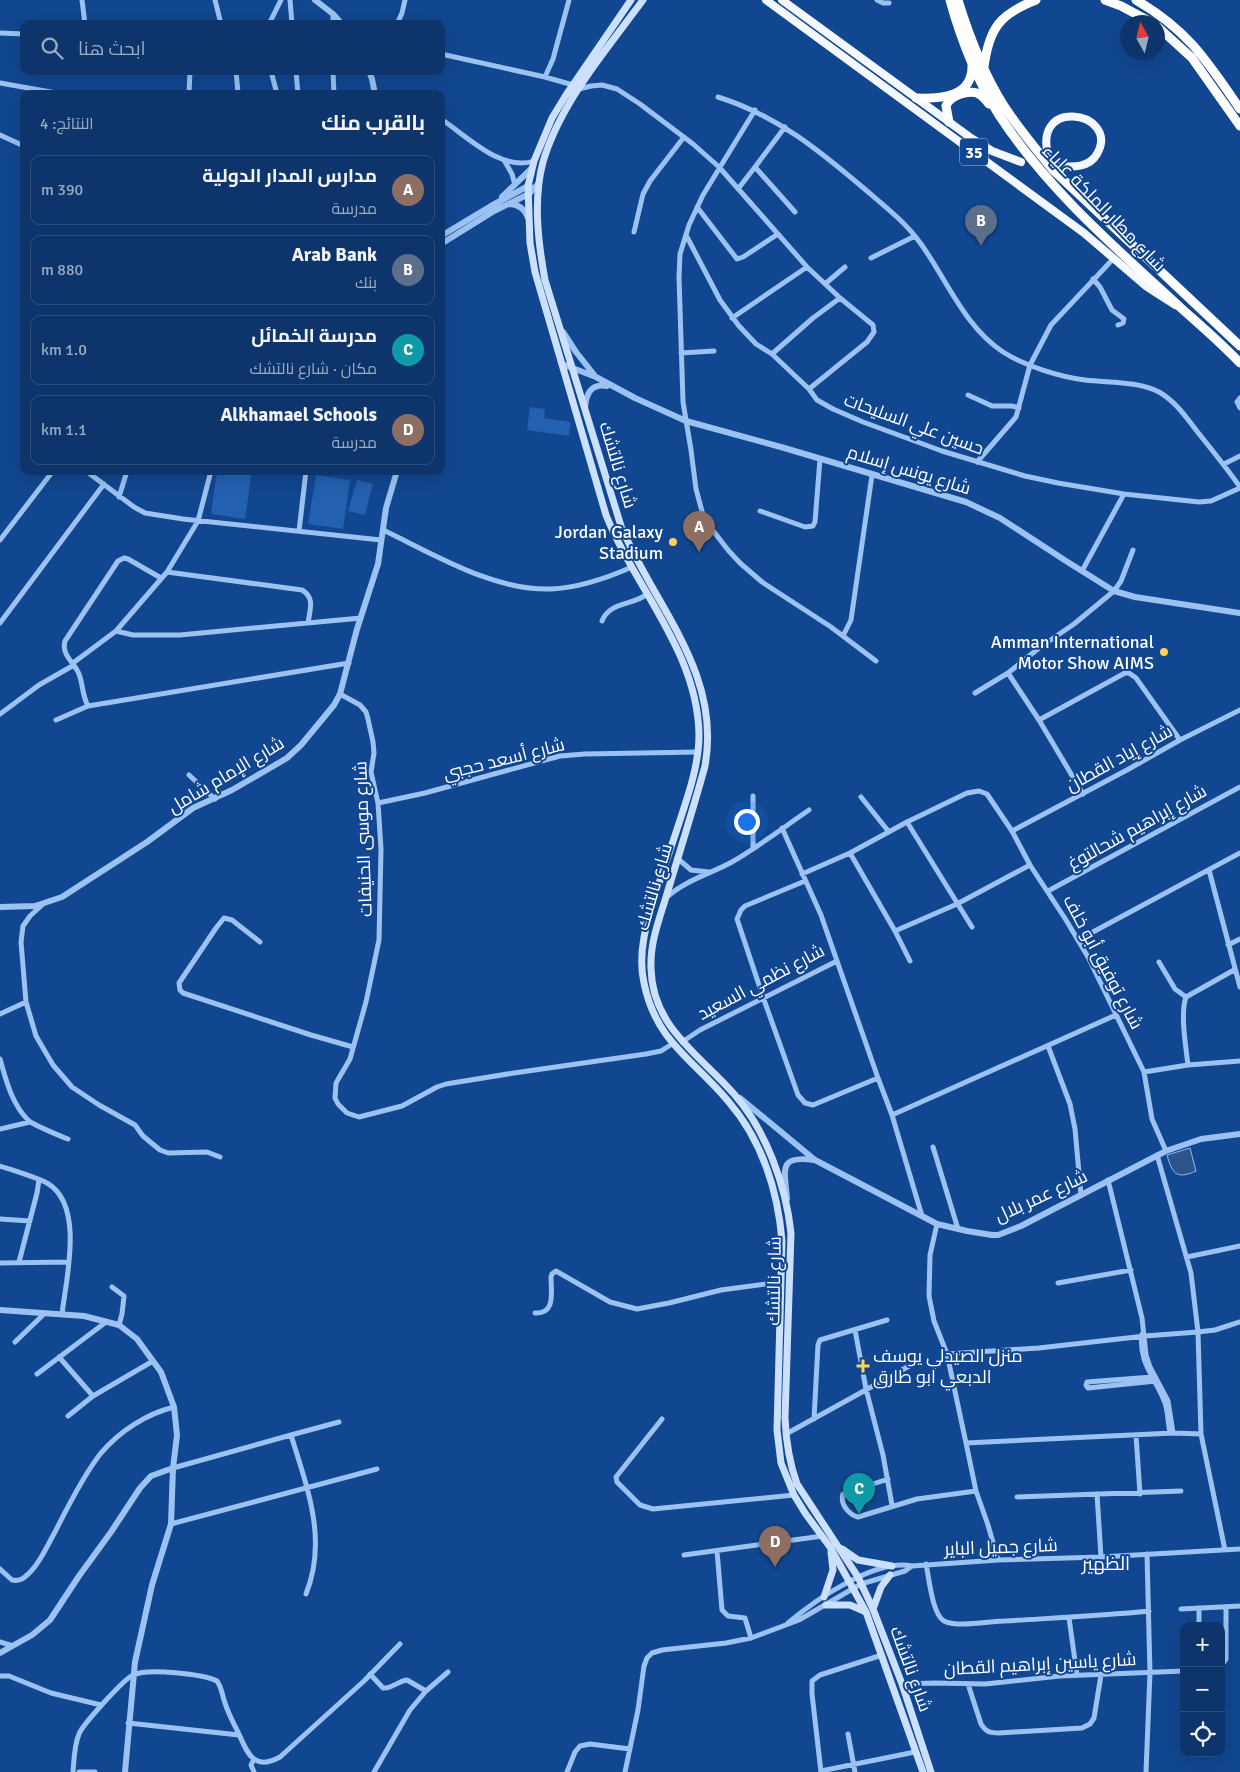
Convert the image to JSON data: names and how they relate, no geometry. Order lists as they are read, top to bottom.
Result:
{
  "streets": {
    "highway": ["35", "شارع مطار الملكة علياء"],
    "main road": ["شارع نالتشك"],
    "street": [
      "حسين علي السليحات",
      "شارع يونس إسلام",
      "شارع إياد القطان",
      "شارع أسعد حجبي",
      "شارع الإمام شامل",
      "شارع إبراهيم شحالتوغ",
      "شارع موسى الحنيفات",
      "شارع توفيق أبو خلف",
      "شارع نظمي السعيد",
      "شارع عمر بلال",
      "شارع جميل الباير",
      "شارع ياسين إبراهيم القطان"
    ]
  },
  "crossings": [
    ["35", "شارع مطار الملكة علياء"],
    ["شارع نالتشك", "شارع يونس إسلام"],
    ["شارع نالتشك", "شارع أسعد حجبي"],
    ["شارع نالتشك", "شارع موسى الحنيفات"],
    ["شارع نالتشك", "شارع نظمي السعيد"],
    ["شارع نالتشك", "شارع عمر بلال"],
    ["شارع نالتشك", "شارع جميل الباير"],
    ["شارع نالتشك", "شارع ياسين إبراهيم القطان"],
    ["شارع إياد القطان", "شارع توفيق أبو خلف"],
    ["شارع أسعد حجبي", "شارع موسى الحنيفات"],
    ["شارع الإمام شامل", "شارع موسى الحنيفات"],
    ["شارع إبراهيم شحالتوغ", "شارع توفيق أبو خلف"],
    ["شارع توفيق أبو خلف", "شارع عمر بلال"]
  ],
  "districts": ["الظهير"],
  "places": {
    "other": ["Jordan Galaxy Stadium", "Amman International Motor Show AIMS"],
    "health": ["منزل الصيدلي يوسف الدبعي ابو طارق"]
  },
  "north": "top",
  "page": {
    "search": "ابحث هنا",
    "heading": ["بالقرب منك", "النتائج: 4"],
    "list": [
      {
        "mark": "A",
        "name": "مدارس المدار الدولية",
        "note": "مدرسة",
        "value": "390 m"
      },
      {
        "mark": "B",
        "name": "Arab Bank",
        "note": "بنك",
        "value": "880 m"
      },
      {
        "mark": "C",
        "name": "مدرسة الخمائل",
        "note": "مكان · شارع نالتشك",
        "value": "1.0 km"
      },
      {
        "mark": "D",
        "name": "Alkhamael Schools",
        "note": "مدرسة",
        "value": "1.1 km"
      }
    ],
    "pins": [
      "B",
      "A",
      "C",
      "D"
    ],
    "map_buttons": ["+", "−"]
  }
}
